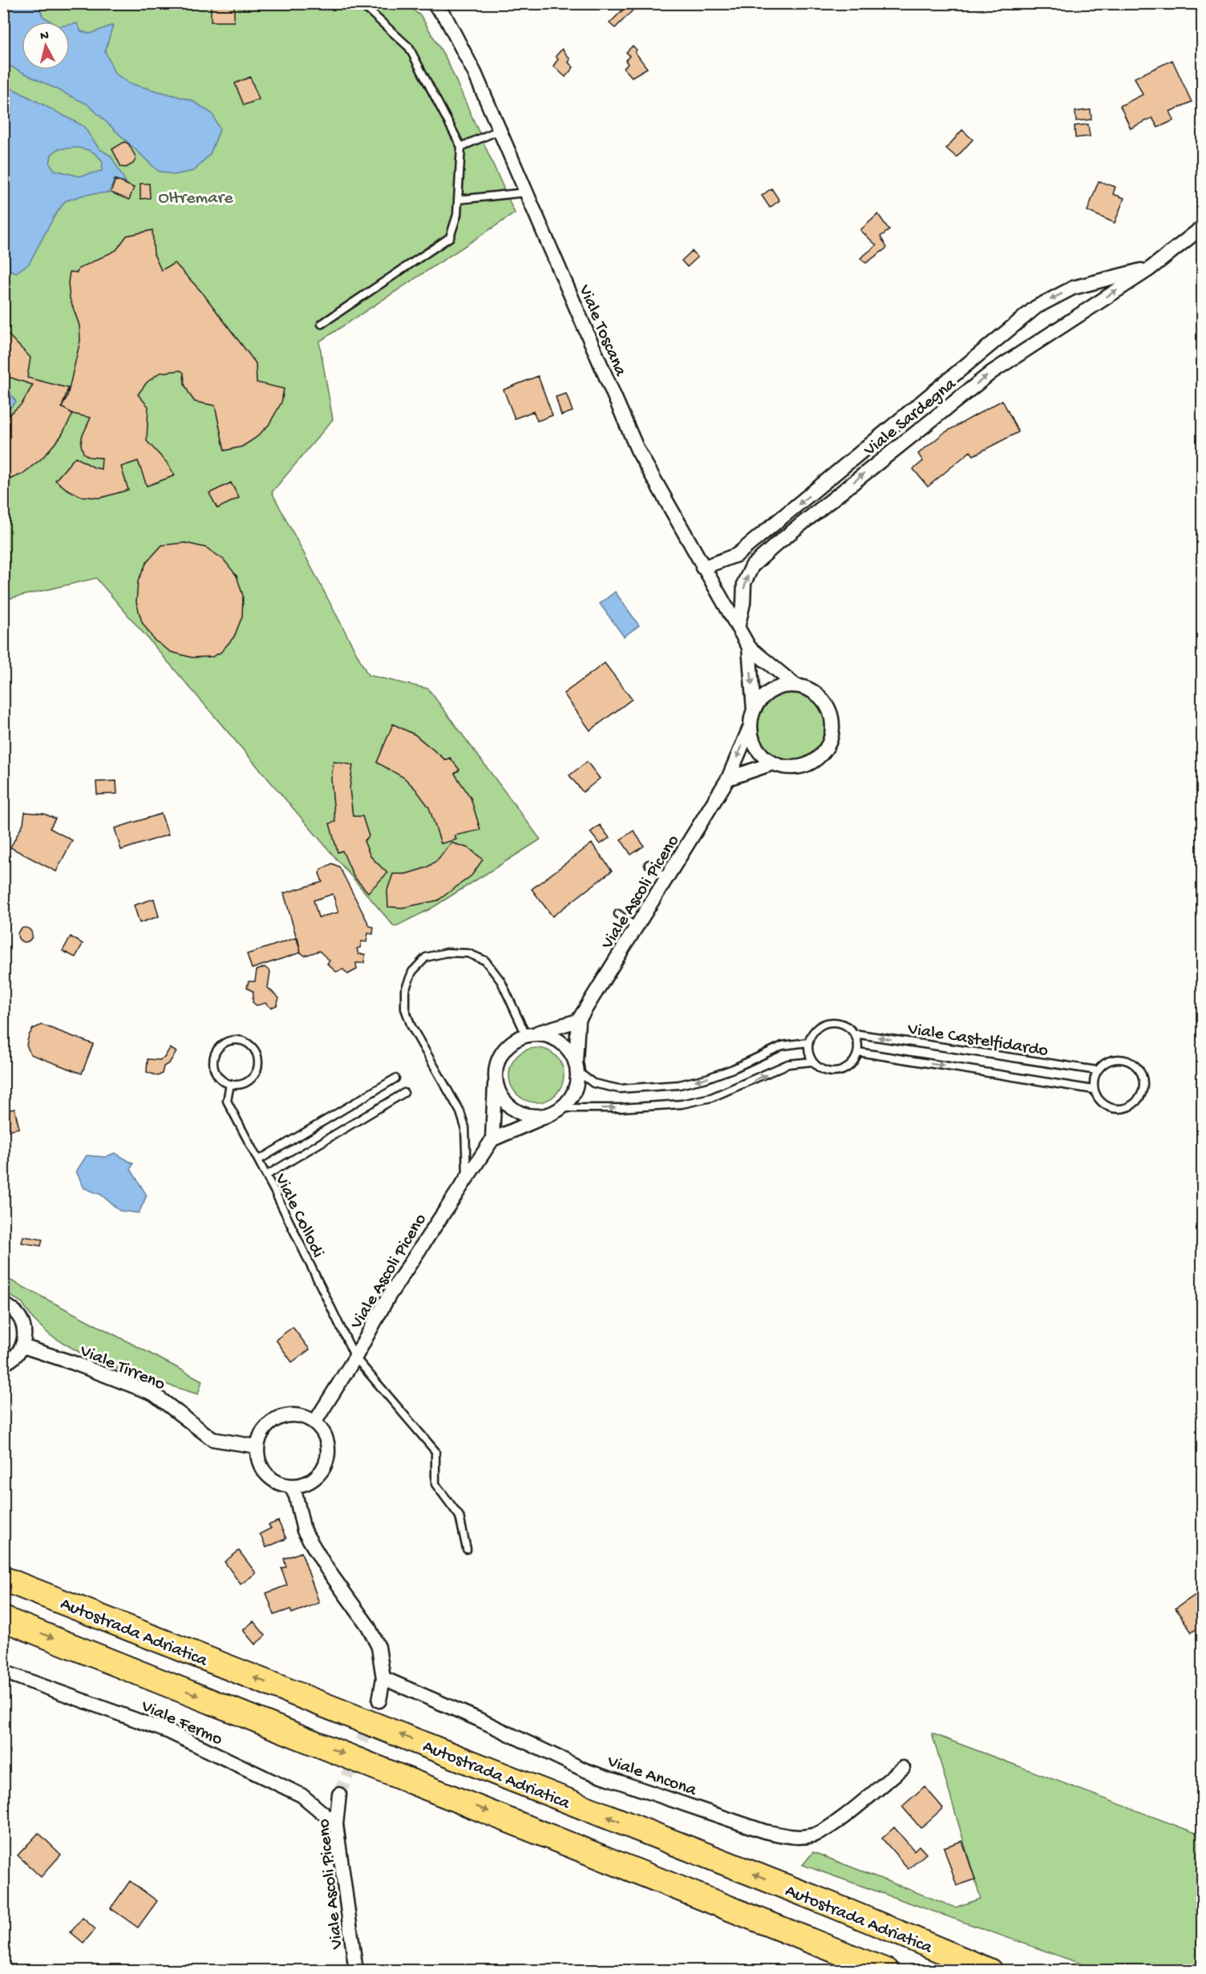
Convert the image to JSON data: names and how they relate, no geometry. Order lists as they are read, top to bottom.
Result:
{
  "streets": {
    "highway": ["Autostrada Adriatica"],
    "street": [
      "Viale Toscana",
      "Viale Sardegna",
      "Viale Ascoli Piceno",
      "Viale Tirreno",
      "Viale Fermo",
      "Viale Ancona"
    ],
    "lane": ["Viale Castelfidardo", "Viale Collodi"]
  },
  "crossings": [
    ["Viale Toscana", "Viale Sardegna"],
    ["Viale Toscana", "Viale Ascoli Piceno"],
    ["Viale Ascoli Piceno", "Viale Collodi"],
    ["Viale Ascoli Piceno", "Viale Tirreno"],
    ["Viale Ascoli Piceno", "Viale Fermo"]
  ],
  "parks": ["Oltremare"],
  "north": "top"
}
